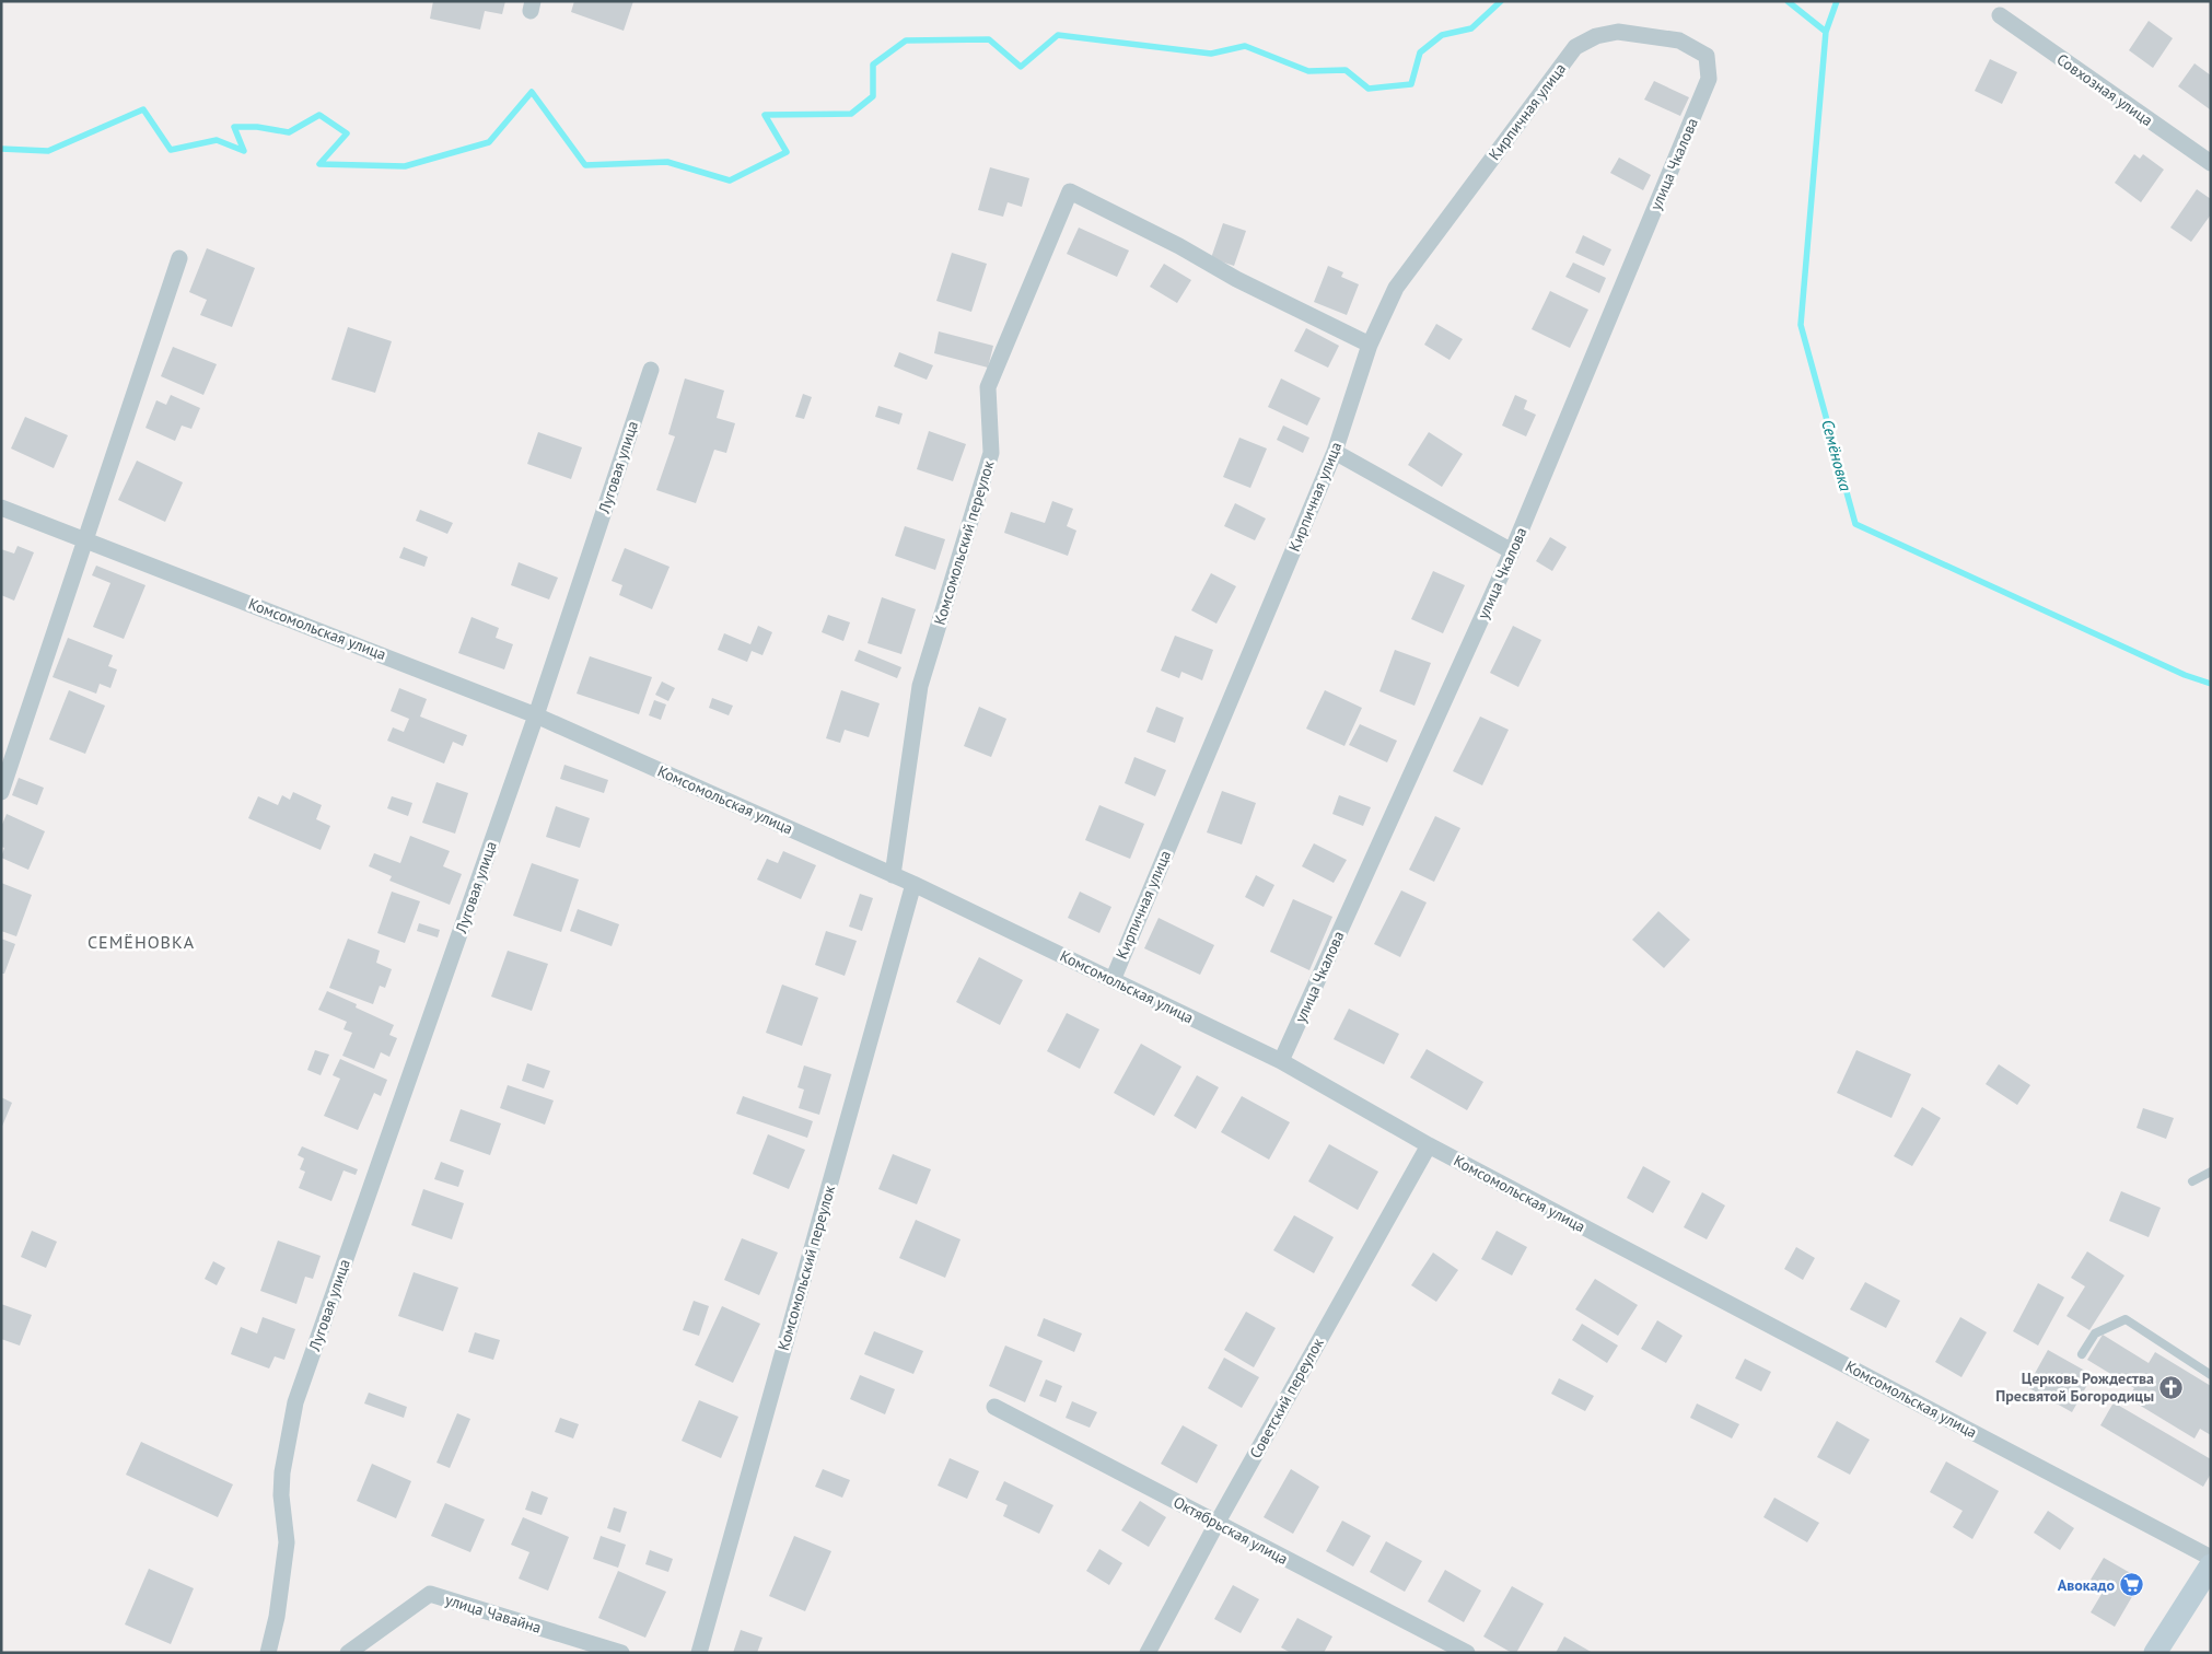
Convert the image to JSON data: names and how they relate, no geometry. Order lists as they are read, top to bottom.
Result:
{
  "streets": {
    "street": [
      "Совхозная улица",
      "Кирпичная улица",
      "улица Чкалова",
      "Луговая улица",
      "Комсомольский переулок",
      "Комсомольская улица",
      "Советский переулок",
      "Октябрьская улица",
      "улица Чавайна"
    ]
  },
  "crossings": [
    ["Кирпичная улица", "улица Чкалова"],
    ["Кирпичная улица", "Комсомольский переулок"],
    ["Кирпичная улица", "Комсомольская улица"],
    ["улица Чкалова", "Комсомольская улица"],
    ["Луговая улица", "Комсомольская улица"],
    ["Комсомольский переулок", "Комсомольская улица"],
    ["Комсомольская улица", "Советский переулок"],
    ["Советский переулок", "Октябрьская улица"]
  ],
  "districts": ["СЕМЁНОВКА"],
  "water": ["Семёновка"],
  "places": {
    "church": ["Церковь Рождества Пресвятой Богородицы"],
    "supermarket": ["Авокадо"]
  }
}
